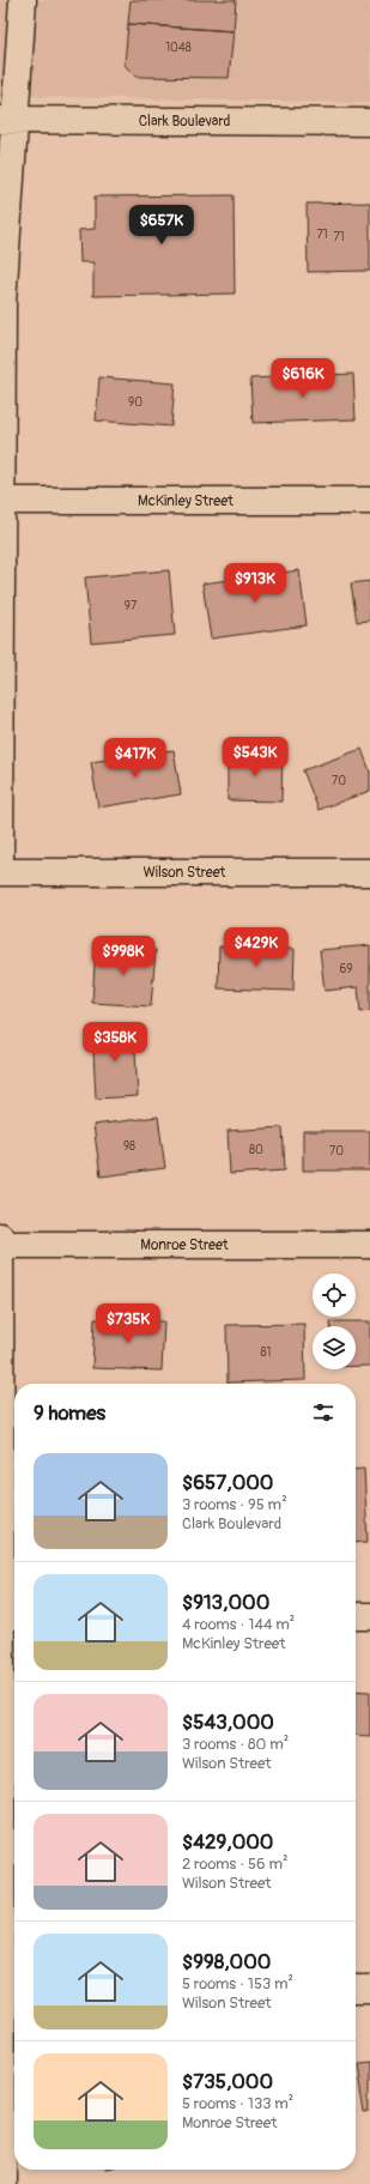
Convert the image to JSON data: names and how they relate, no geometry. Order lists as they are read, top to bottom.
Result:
{
  "streets": {
    "street": [
      "Clark Boulevard",
      "McKinley Street",
      "Wilson Street",
      "Monroe Street"
    ]
  },
  "house_numbers": [
    "1048",
    "71",
    "71",
    "90",
    "97",
    "70",
    "69",
    "98",
    "80",
    "70",
    "81"
  ],
  "page": {
    "price": [
      "$657K",
      "$616K",
      "$913K",
      "$543K",
      "$417K",
      "$429K",
      "$998K",
      "$358K",
      "$735K"
    ],
    "heading": "9 homes",
    "list": [
      {
        "name": "$657,000",
        "note": "3 rooms · 95 m² · Clark Boulevard"
      },
      {
        "name": "$913,000",
        "note": "4 rooms · 144 m² · McKinley Street"
      },
      {
        "name": "$543,000",
        "note": "3 rooms · 80 m² · Wilson Street"
      },
      {
        "name": "$429,000",
        "note": "2 rooms · 56 m² · Wilson Street"
      },
      {
        "name": "$998,000",
        "note": "5 rooms · 153 m² · Wilson Street"
      },
      {
        "name": "$735,000",
        "note": "5 rooms · 133 m² · Monroe Street"
      }
    ]
  }
}
